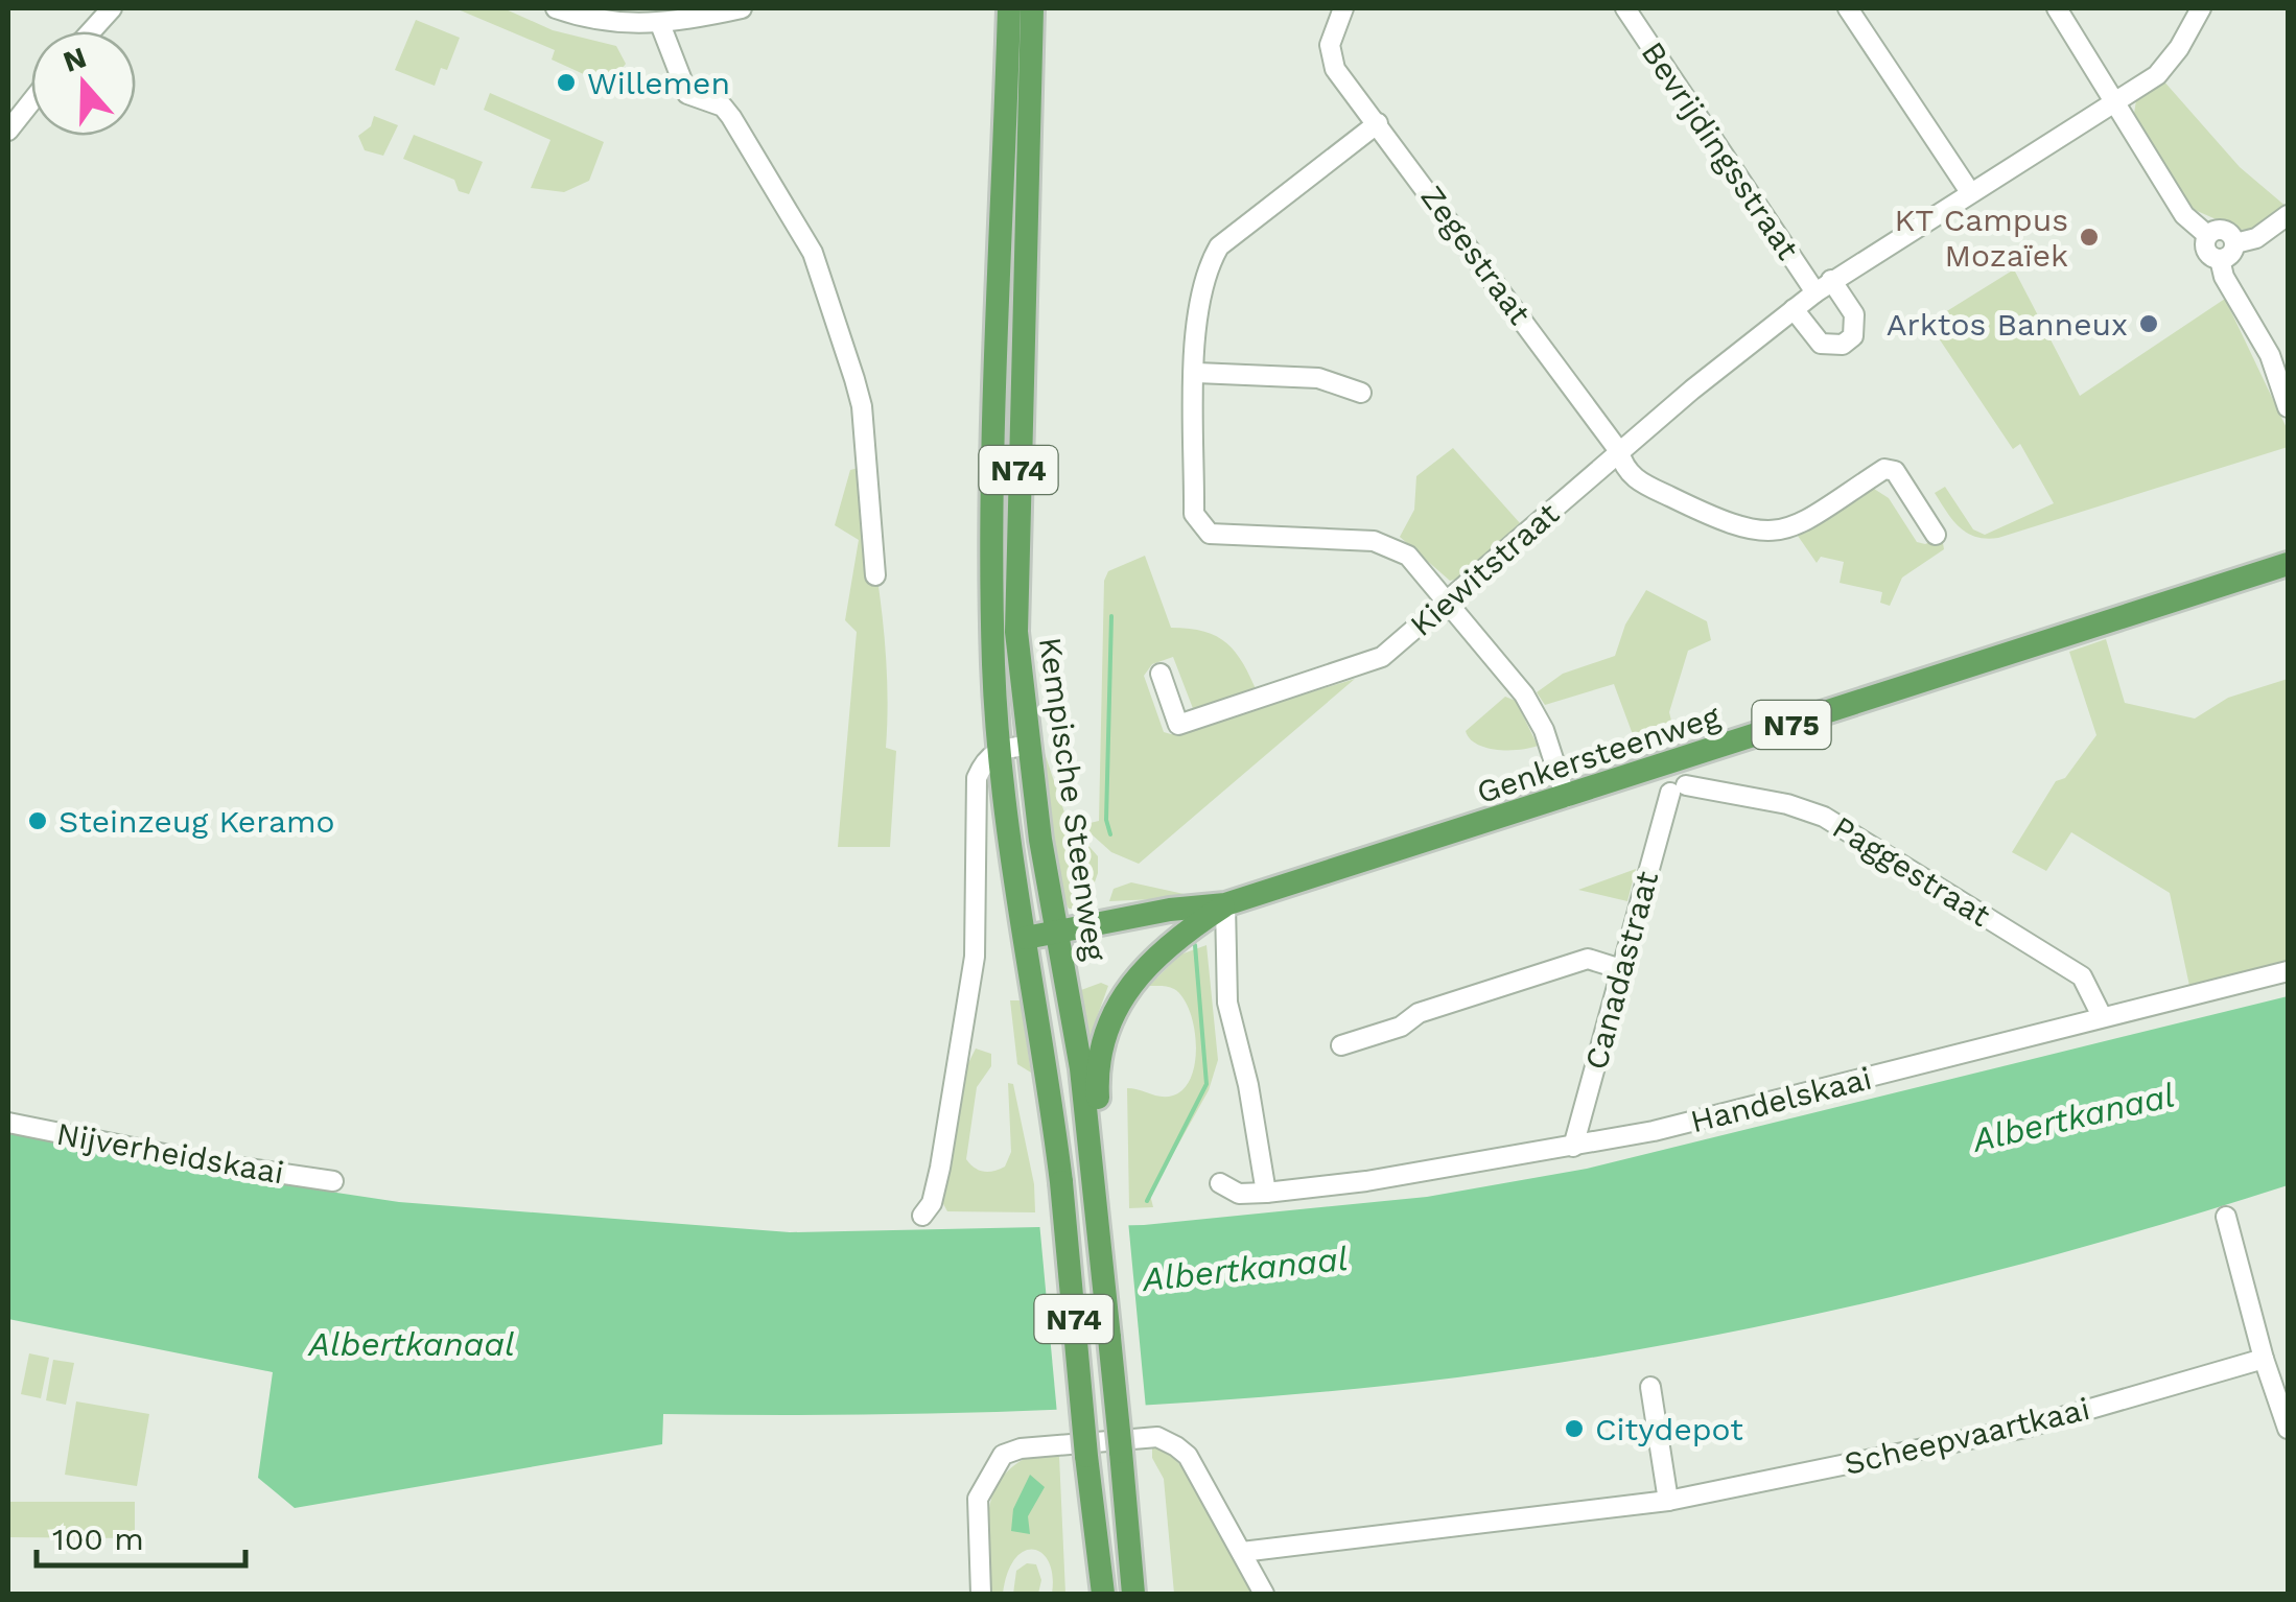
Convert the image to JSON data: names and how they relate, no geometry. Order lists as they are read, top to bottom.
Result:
{
  "streets": {
    "main road": [
      "N74",
      "N75",
      "Genkersteenweg",
      "Kempische Steenweg"
    ],
    "street": [
      "Bevrijdingsstraat",
      "Zegestraat",
      "Kiewitstraat",
      "Paggestraat",
      "Canadastraat",
      "Handelskaai",
      "Nijverheidskaai",
      "Scheepvaartkaai"
    ]
  },
  "crossings": [
    ["Bevrijdingsstraat", "Kiewitstraat"],
    ["Zegestraat", "Kiewitstraat"],
    ["Genkersteenweg", "Kempische Steenweg"],
    ["Paggestraat", "Canadastraat"],
    ["Paggestraat", "Handelskaai"],
    ["Canadastraat", "Handelskaai"]
  ],
  "water": ["Albertkanaal"],
  "places": [
    "Willemen",
    "KT Campus Mozaïek",
    "Arktos Banneux",
    "Steinzeug Keramo",
    "Citydepot"
  ],
  "scale_bar": "100 m",
  "north": "top"
}
